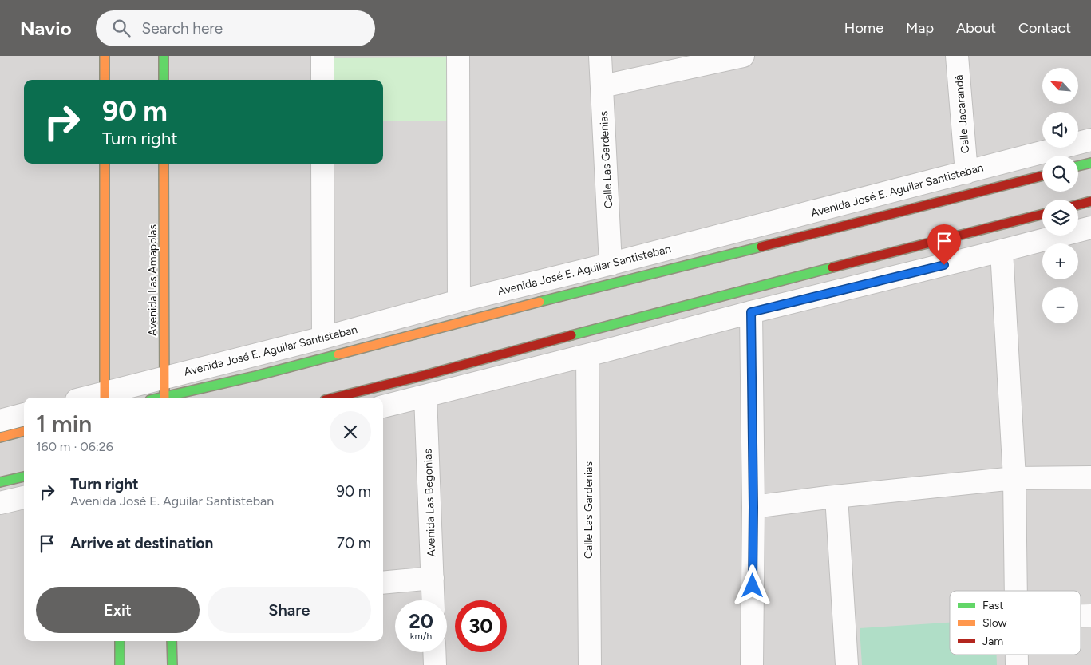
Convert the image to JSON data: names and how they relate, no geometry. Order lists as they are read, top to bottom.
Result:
{
  "streets": {
    "main road": ["Avenida José E. Aguilar Santisteban", "Avenida Las Amapolas"],
    "street": ["Calle Jacarandá", "Calle Las Gardenias", "Avenida Las Begonias"]
  },
  "crossings": [
    ["Calle Jacarandá", "Avenida José E. Aguilar Santisteban"],
    ["Calle Las Gardenias", "Avenida José E. Aguilar Santisteban"],
    ["Avenida José E. Aguilar Santisteban", "Avenida Las Amapolas"]
  ],
  "legend": ["Fast", "Slow", "Jam"],
  "north": "top left",
  "page": {
    "header": "Navio",
    "search": "Search here",
    "nav": [
      "Home",
      "Map",
      "About",
      "Contact"
    ],
    "map_buttons": ["+", "−"],
    "turn": ["90 m", "Turn right"],
    "heading": ["1 min", "160 m · 06:26"],
    "list": [
      {
        "name": "Turn right",
        "note": "Avenida José E. Aguilar Santisteban",
        "value": "90 m"
      },
      {
        "name": "Arrive at destination",
        "value": "70 m"
      }
    ],
    "buttons": ["Exit", "Share"],
    "speed": "20 km/h",
    "limit": "30"
  }
}
